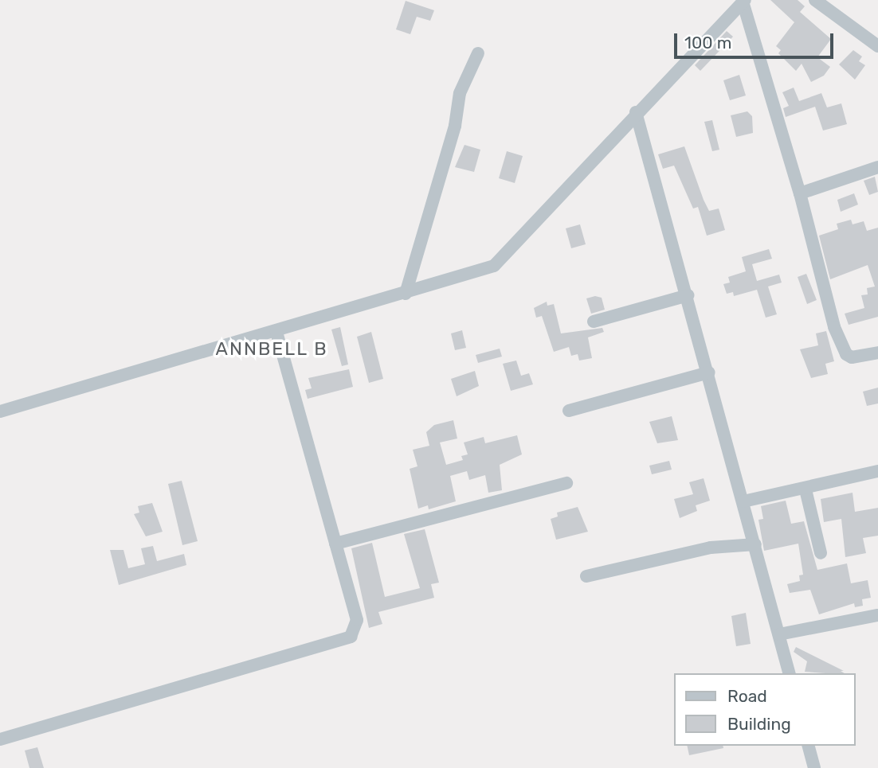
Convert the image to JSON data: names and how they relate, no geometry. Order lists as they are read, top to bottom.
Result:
{
  "districts": ["ANNBELL B"],
  "legend": ["Road", "Building"],
  "scale_bar": "100 m"
}
